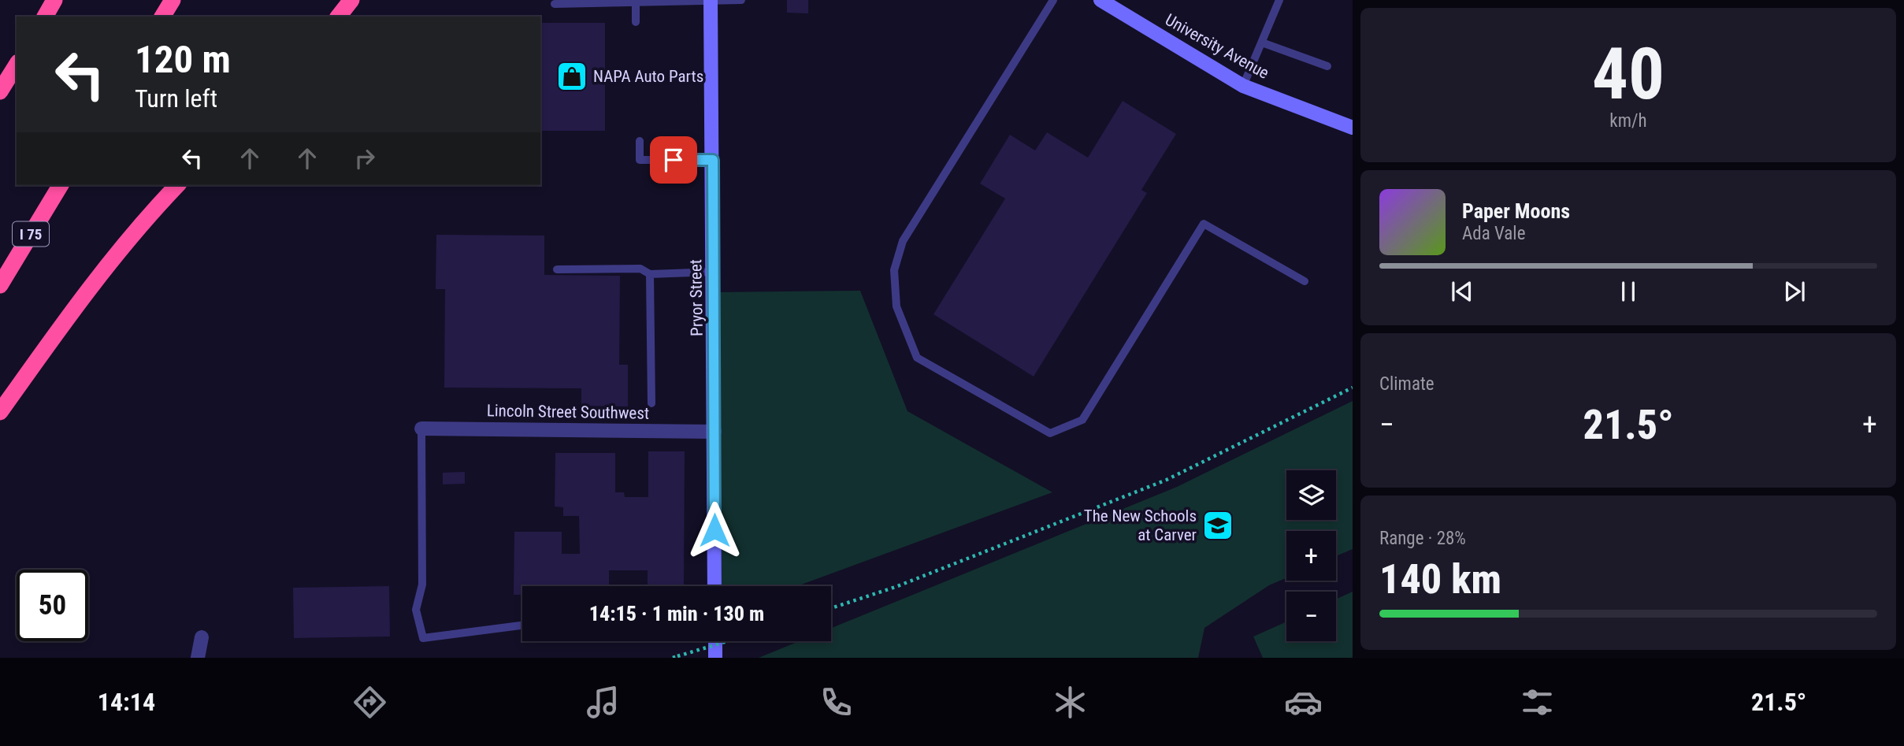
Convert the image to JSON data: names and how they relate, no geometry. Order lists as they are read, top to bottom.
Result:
{
  "streets": {
    "highway": ["I 75"],
    "main road": ["University Avenue", "Pryor Street"],
    "street": ["Lincoln Street Southwest"]
  },
  "crossings": [
    ["Pryor Street", "Lincoln Street Southwest"]
  ],
  "places": {
    "shop": ["NAPA Auto Parts"],
    "school or university": ["The New Schools at Carver"]
  },
  "page": {
    "tile": [
      ["40", "km/h"],
      "Climate",
      ["Range · 28%", "140 km"]
    ],
    "turn": ["120 m", "Turn left"],
    "song": ["Paper Moons", "Ada Vale"],
    "heat": ["−", "21.5°", "+"],
    "map_buttons": ["+", "−"],
    "limit": "50",
    "trip": "14:15 · 1 min · 130 m",
    "tabs": ["14:14", "21.5°"]
  }
}
